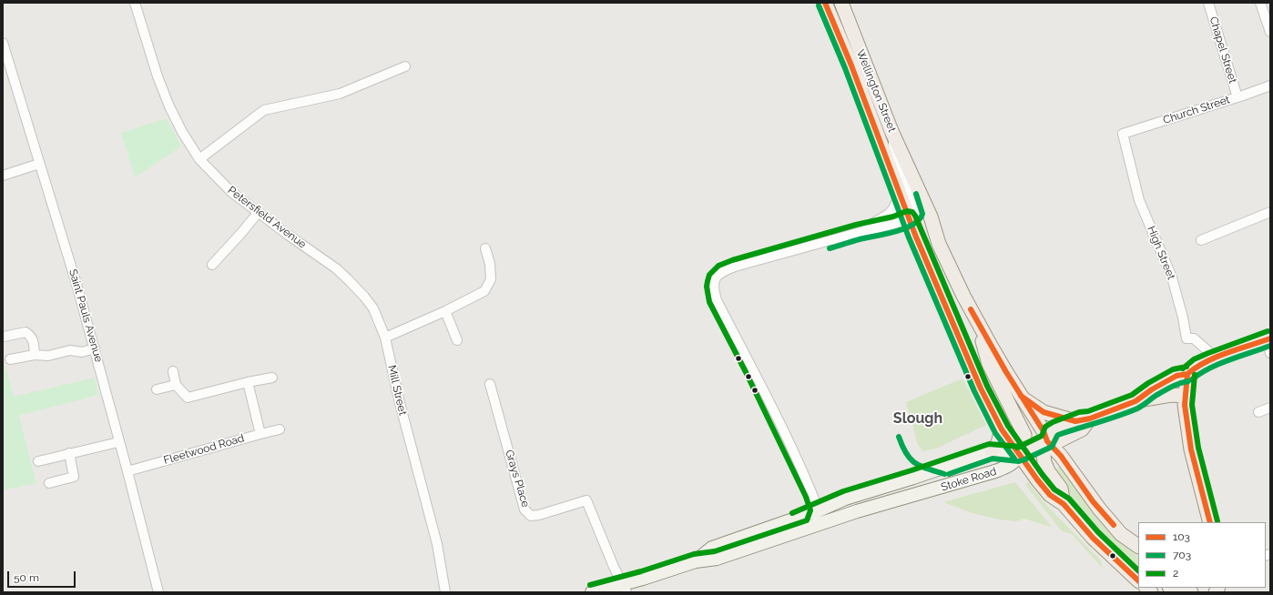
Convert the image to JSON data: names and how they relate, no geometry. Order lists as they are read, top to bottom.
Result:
{
  "streets": {
    "main road": ["Wellington Street", "Stoke Road"],
    "street": [
      "Chapel Street",
      "Church Street",
      "Petersfield Avenue",
      "High Street",
      "Saint Pauls Avenue",
      "Mill Street",
      "Fleetwood Road",
      "Grays Place"
    ]
  },
  "crossings": [
    ["Chapel Street", "Church Street"],
    ["Wellington Street", "Stoke Road"],
    ["Church Street", "High Street"],
    ["Petersfield Avenue", "Mill Street"],
    ["Saint Pauls Avenue", "Fleetwood Road"],
    ["Grays Place", "Stoke Road"]
  ],
  "districts": ["Slough"],
  "lines": ["transit line 103", "transit line 703", "transit line 2"],
  "legend": ["103", "703", "2"],
  "scale_bar": "50 m"
}
